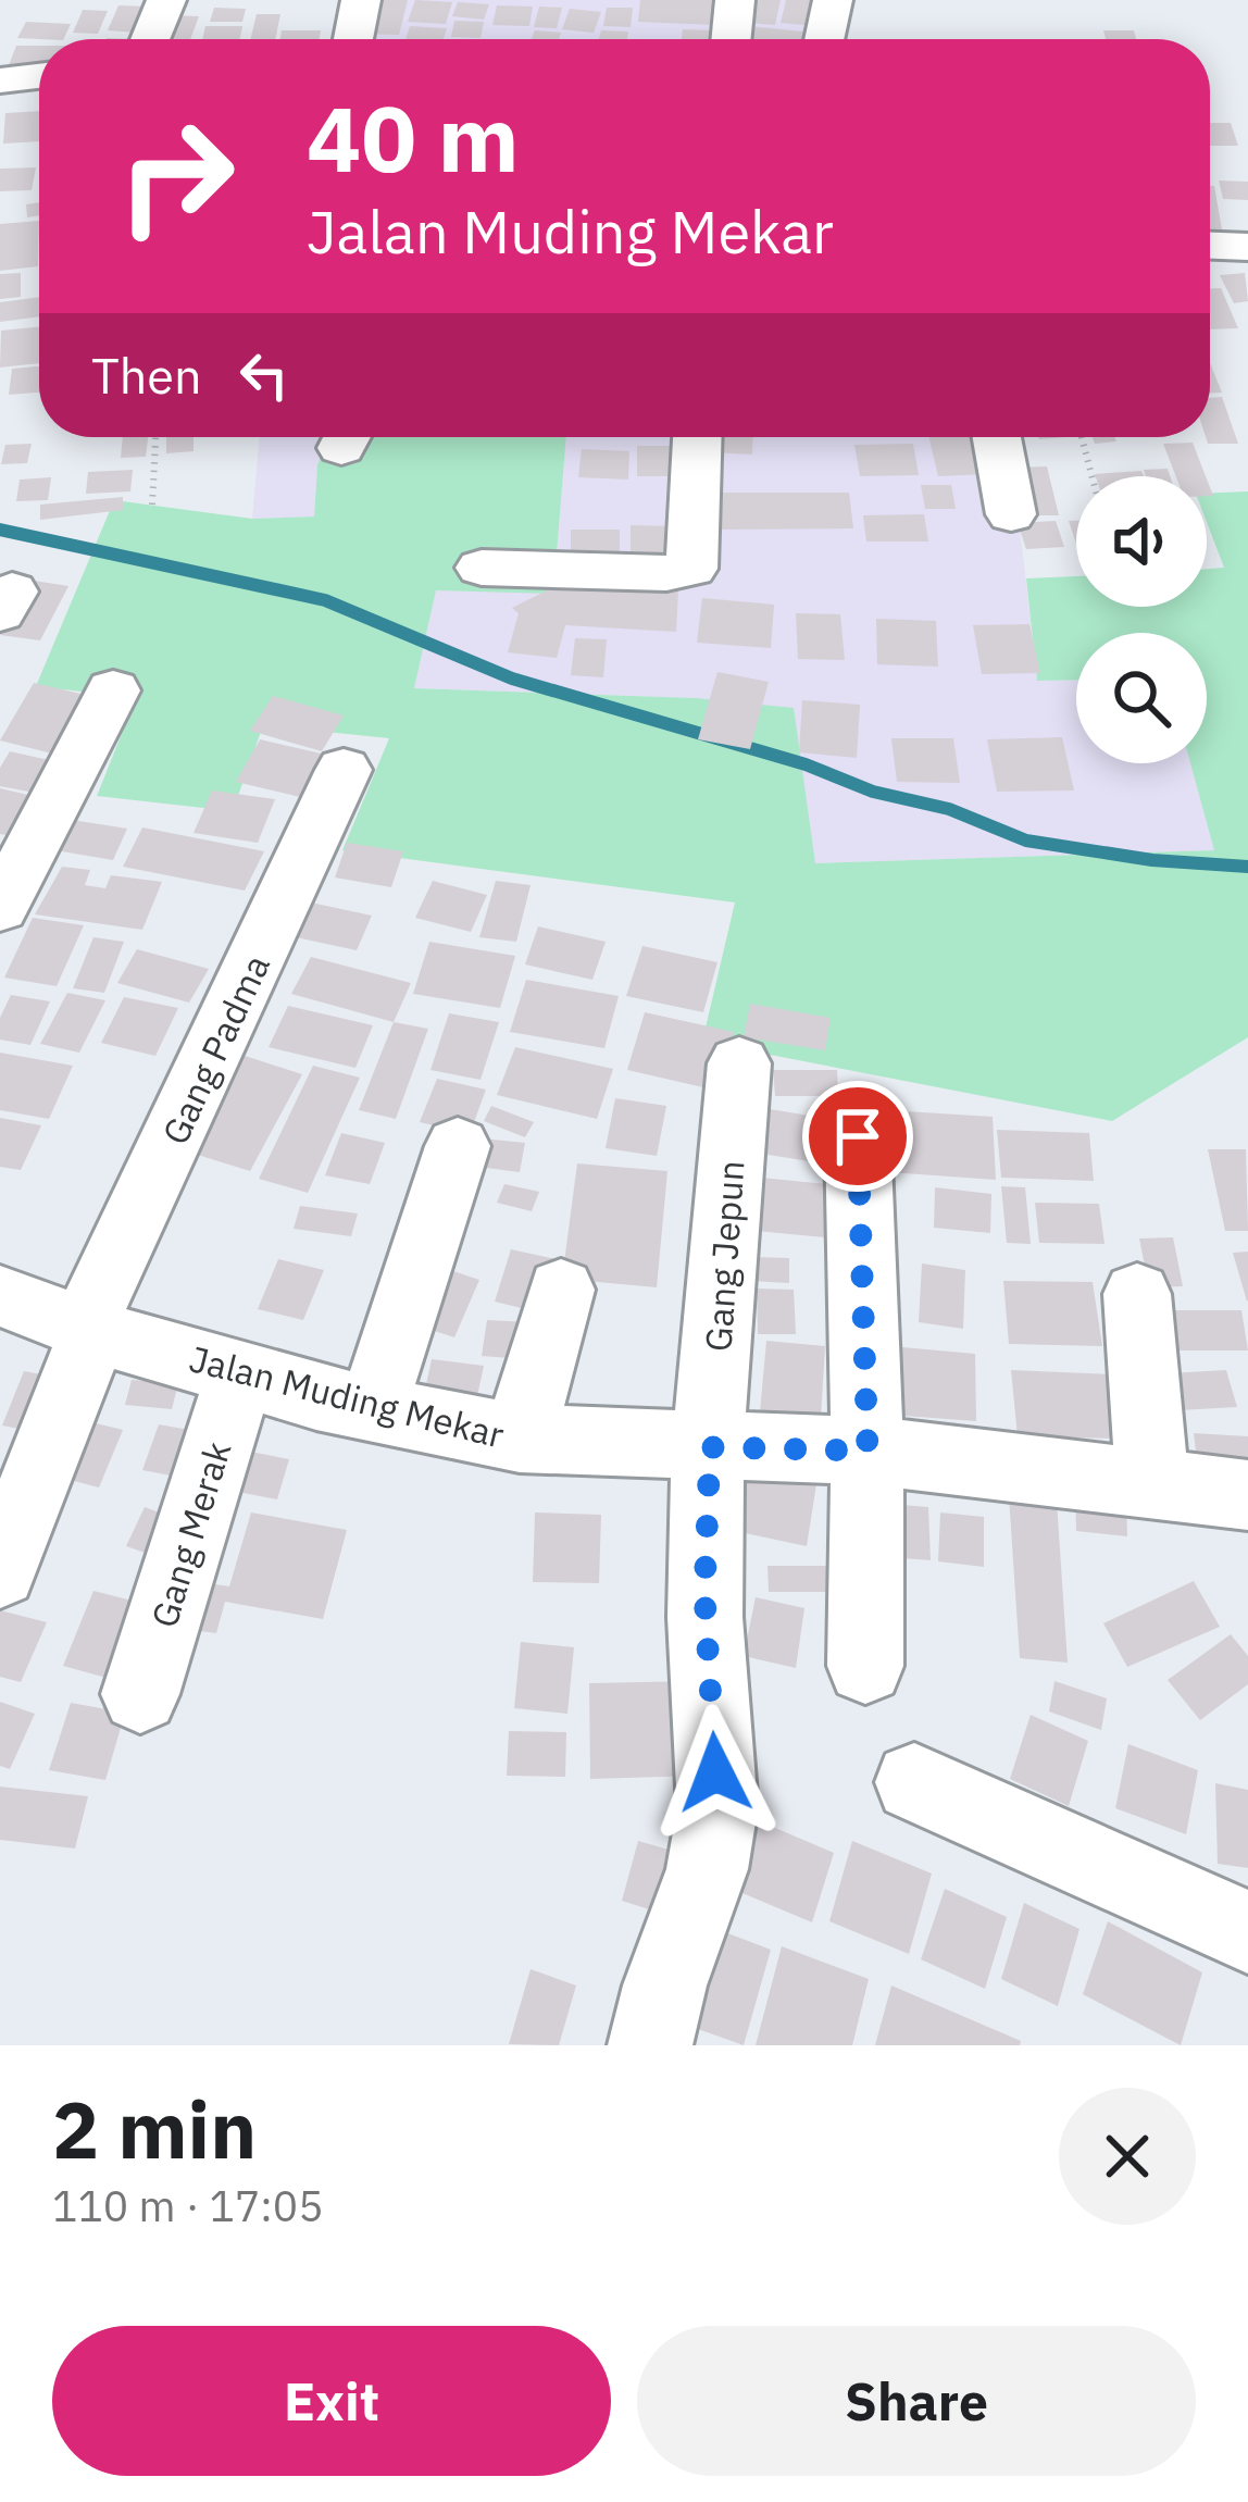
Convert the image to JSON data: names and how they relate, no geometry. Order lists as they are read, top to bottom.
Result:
{
  "streets": {
    "street": [
      "Gang Padma",
      "Gang Jepun",
      "Jalan Muding Mekar",
      "Gang Merak"
    ]
  },
  "crossings": [
    ["Gang Padma", "Jalan Muding Mekar"],
    ["Gang Jepun", "Jalan Muding Mekar"],
    ["Jalan Muding Mekar", "Gang Merak"]
  ],
  "page": {
    "turn": ["40 m", "Jalan Muding Mekar"],
    "then": "Then",
    "heading": ["2 min", "110 m · 17:05"],
    "buttons": ["Exit", "Share"]
  }
}
